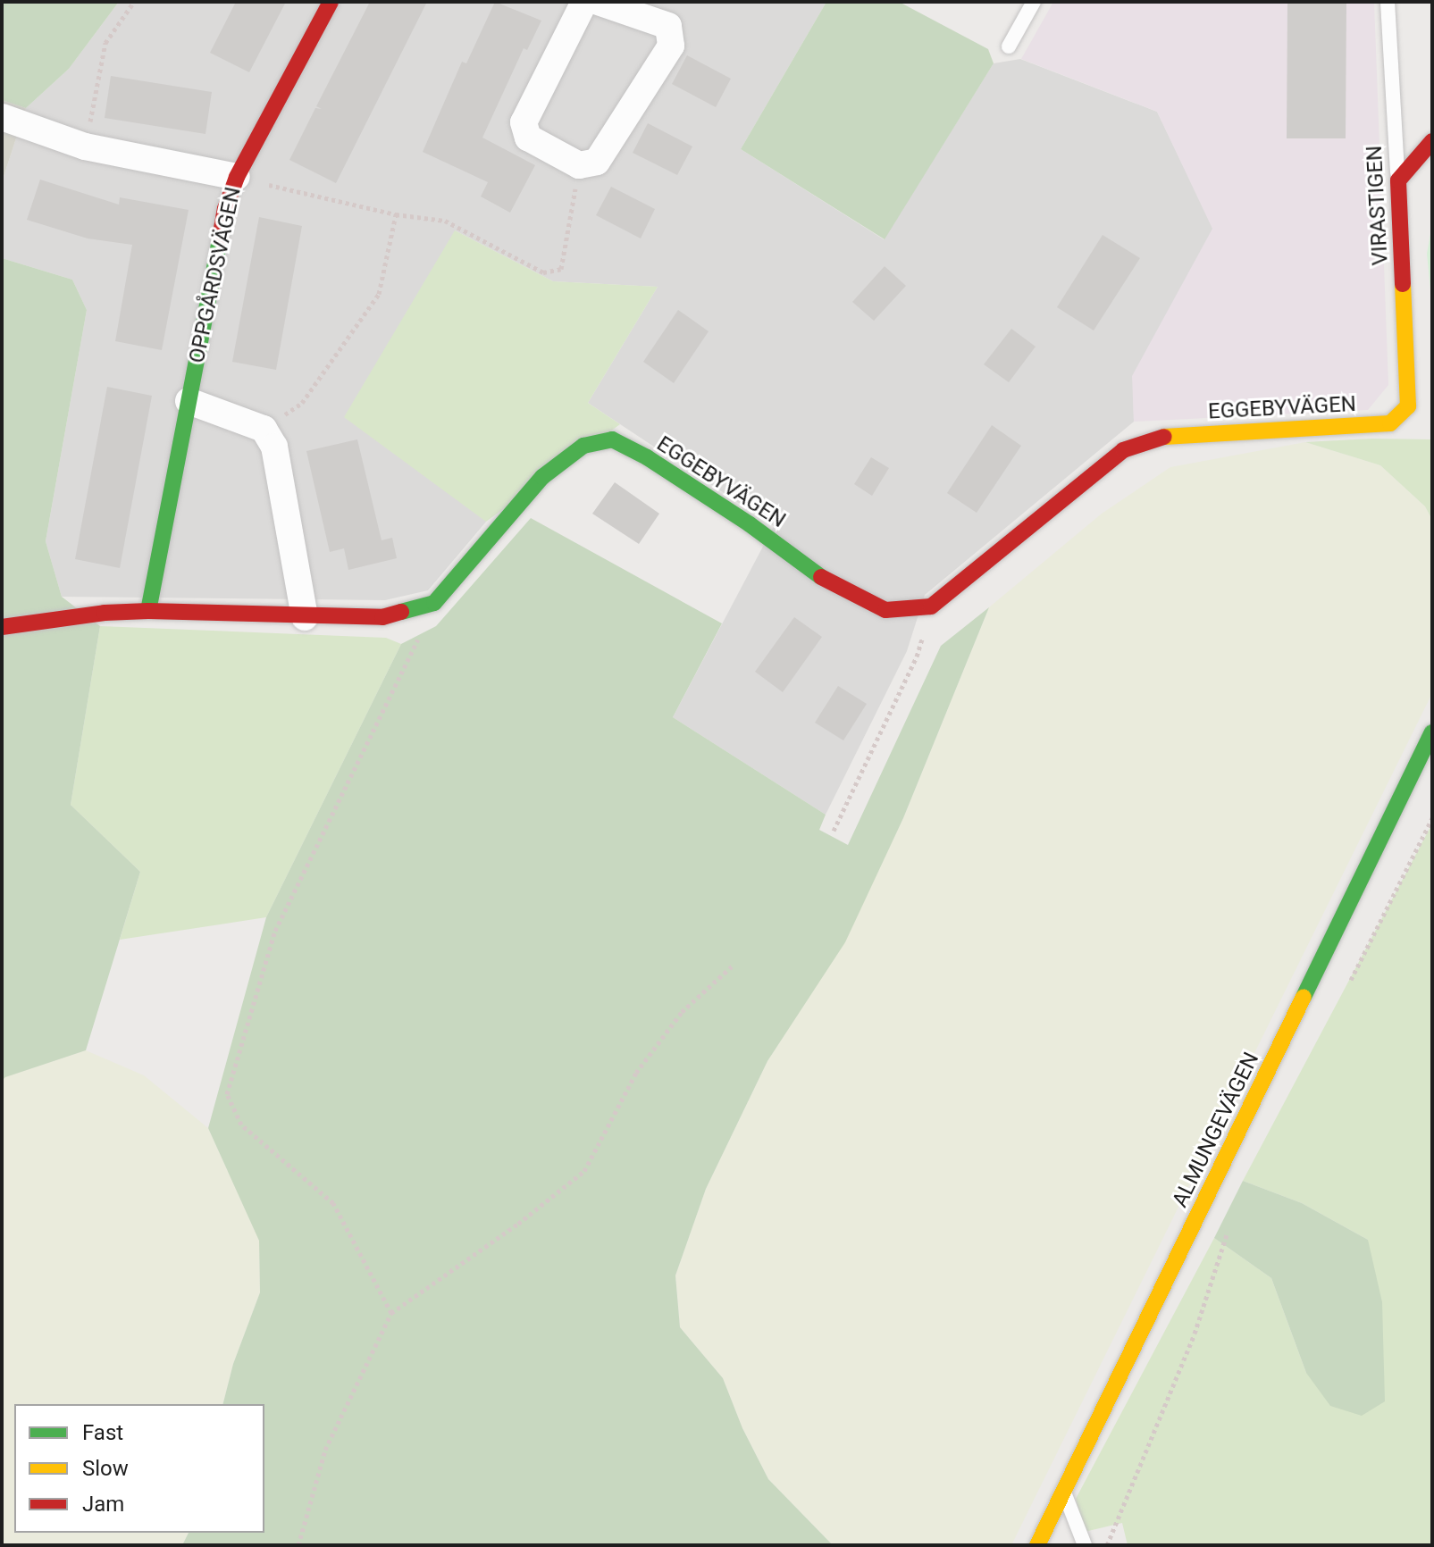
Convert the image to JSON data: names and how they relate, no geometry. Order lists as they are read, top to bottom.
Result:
{
  "streets": {
    "street": [
      "VIRASTIGEN",
      "OPPGÅRDSVÄGEN",
      "EGGEBYVÄGEN",
      "ALMUNGEVÄGEN"
    ]
  },
  "crossings": [
    ["VIRASTIGEN", "EGGEBYVÄGEN"]
  ],
  "legend": ["Fast", "Slow", "Jam"]
}
